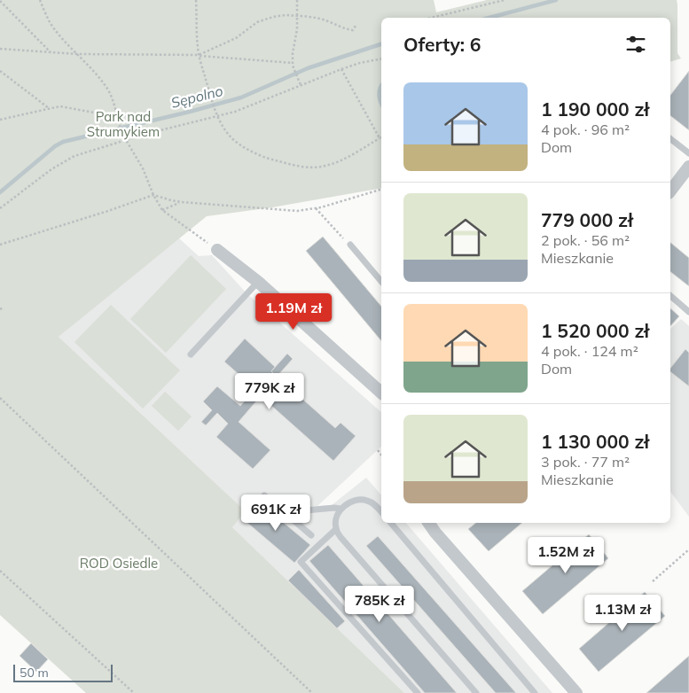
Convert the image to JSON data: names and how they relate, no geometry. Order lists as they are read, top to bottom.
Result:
{
  "water": ["Sępolno"],
  "parks": ["Park nad Strumykiem", "ROD Osiedle"],
  "scale_bar": "50 m",
  "page": {
    "heading": "Oferty: 6",
    "list": [
      {
        "name": "1 190 000 zł",
        "note": "4 pok. · 96 m² · Dom"
      },
      {
        "name": "779 000 zł",
        "note": "2 pok. · 56 m² · Mieszkanie"
      },
      {
        "name": "1 520 000 zł",
        "note": "4 pok. · 124 m² · Dom"
      },
      {
        "name": "1 130 000 zł",
        "note": "3 pok. · 77 m² · Mieszkanie"
      }
    ],
    "price": [
      "1.19M zł",
      "779K zł",
      "691K zł",
      "1.52M zł",
      "785K zł",
      "1.13M zł"
    ],
    "scale": "50 m"
  }
}
